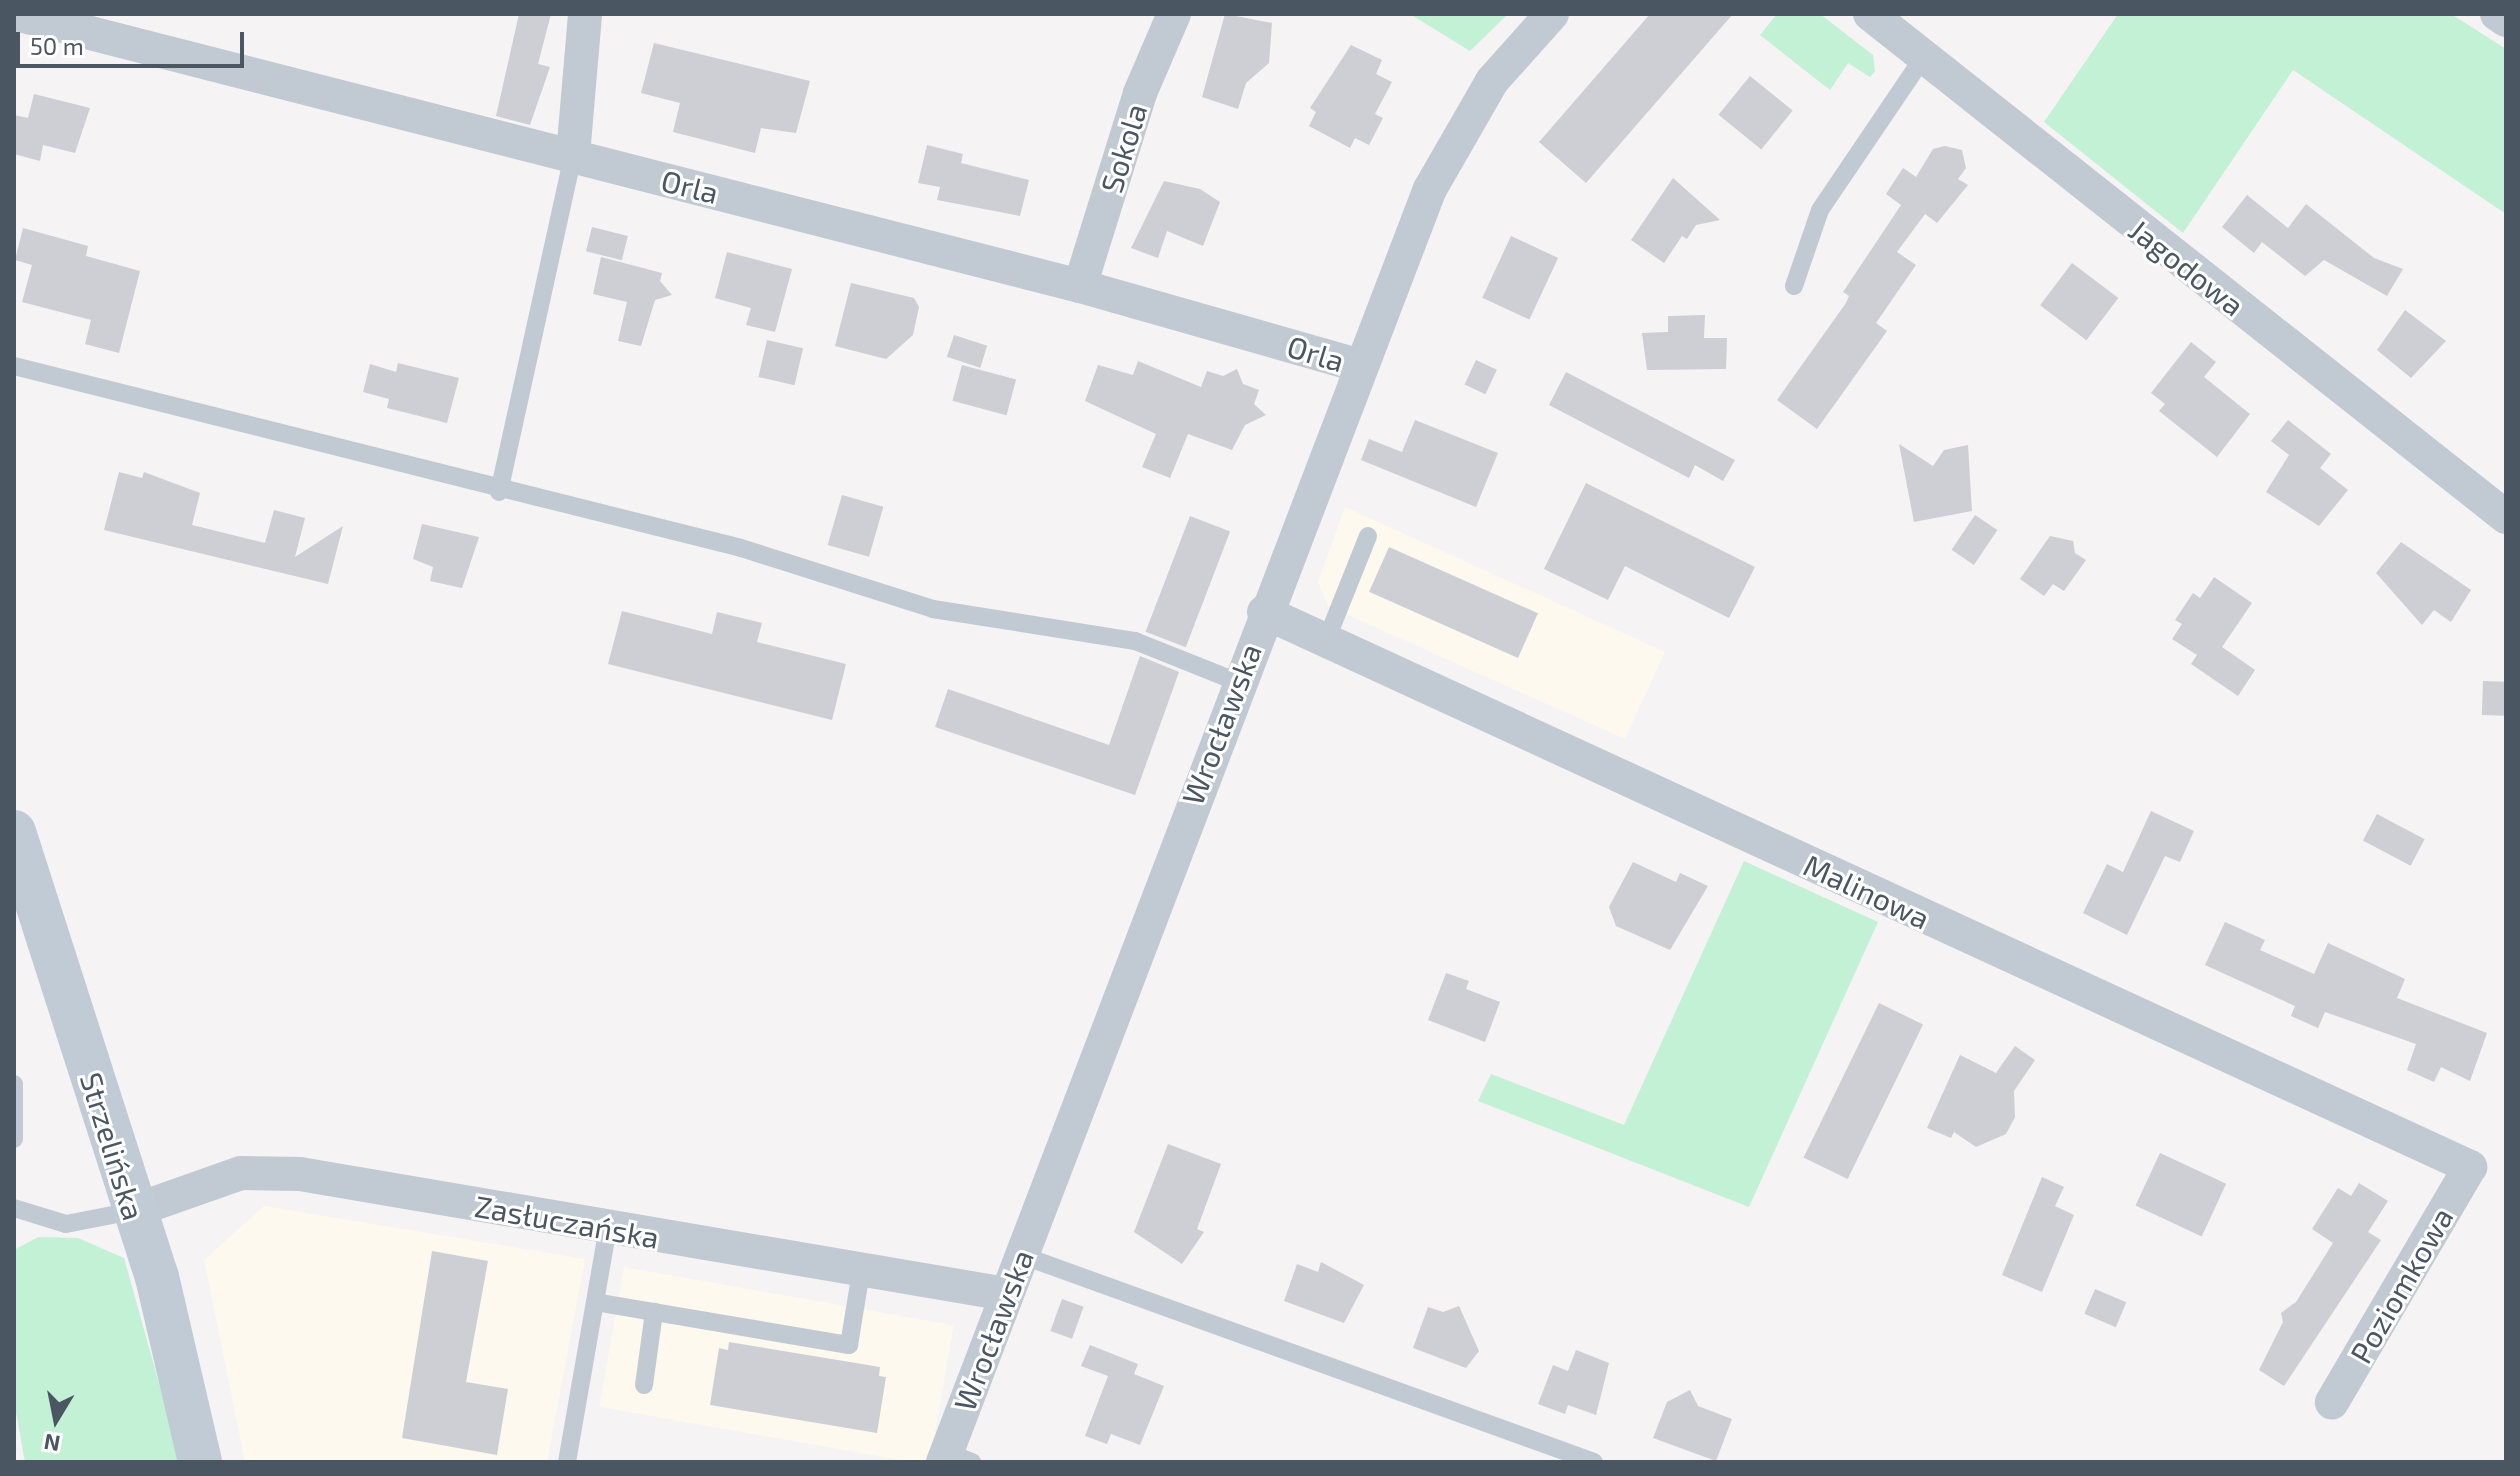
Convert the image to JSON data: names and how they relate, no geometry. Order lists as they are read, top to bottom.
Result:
{
  "streets": {
    "main road": ["Strzelińska"],
    "street": [
      "Sokola",
      "Orla",
      "Jagodowa",
      "Wrocławska",
      "Malinowa",
      "Zasłuczańska",
      "Poziomkowa"
    ]
  },
  "crossings": [
    ["Sokola", "Orla"],
    ["Orla", "Wrocławska"],
    ["Wrocławska", "Malinowa"],
    ["Wrocławska", "Zasłuczańska"],
    ["Malinowa", "Poziomkowa"],
    ["Strzelińska", "Zasłuczańska"]
  ],
  "scale_bar": "50 m",
  "north": "bottom"
}
